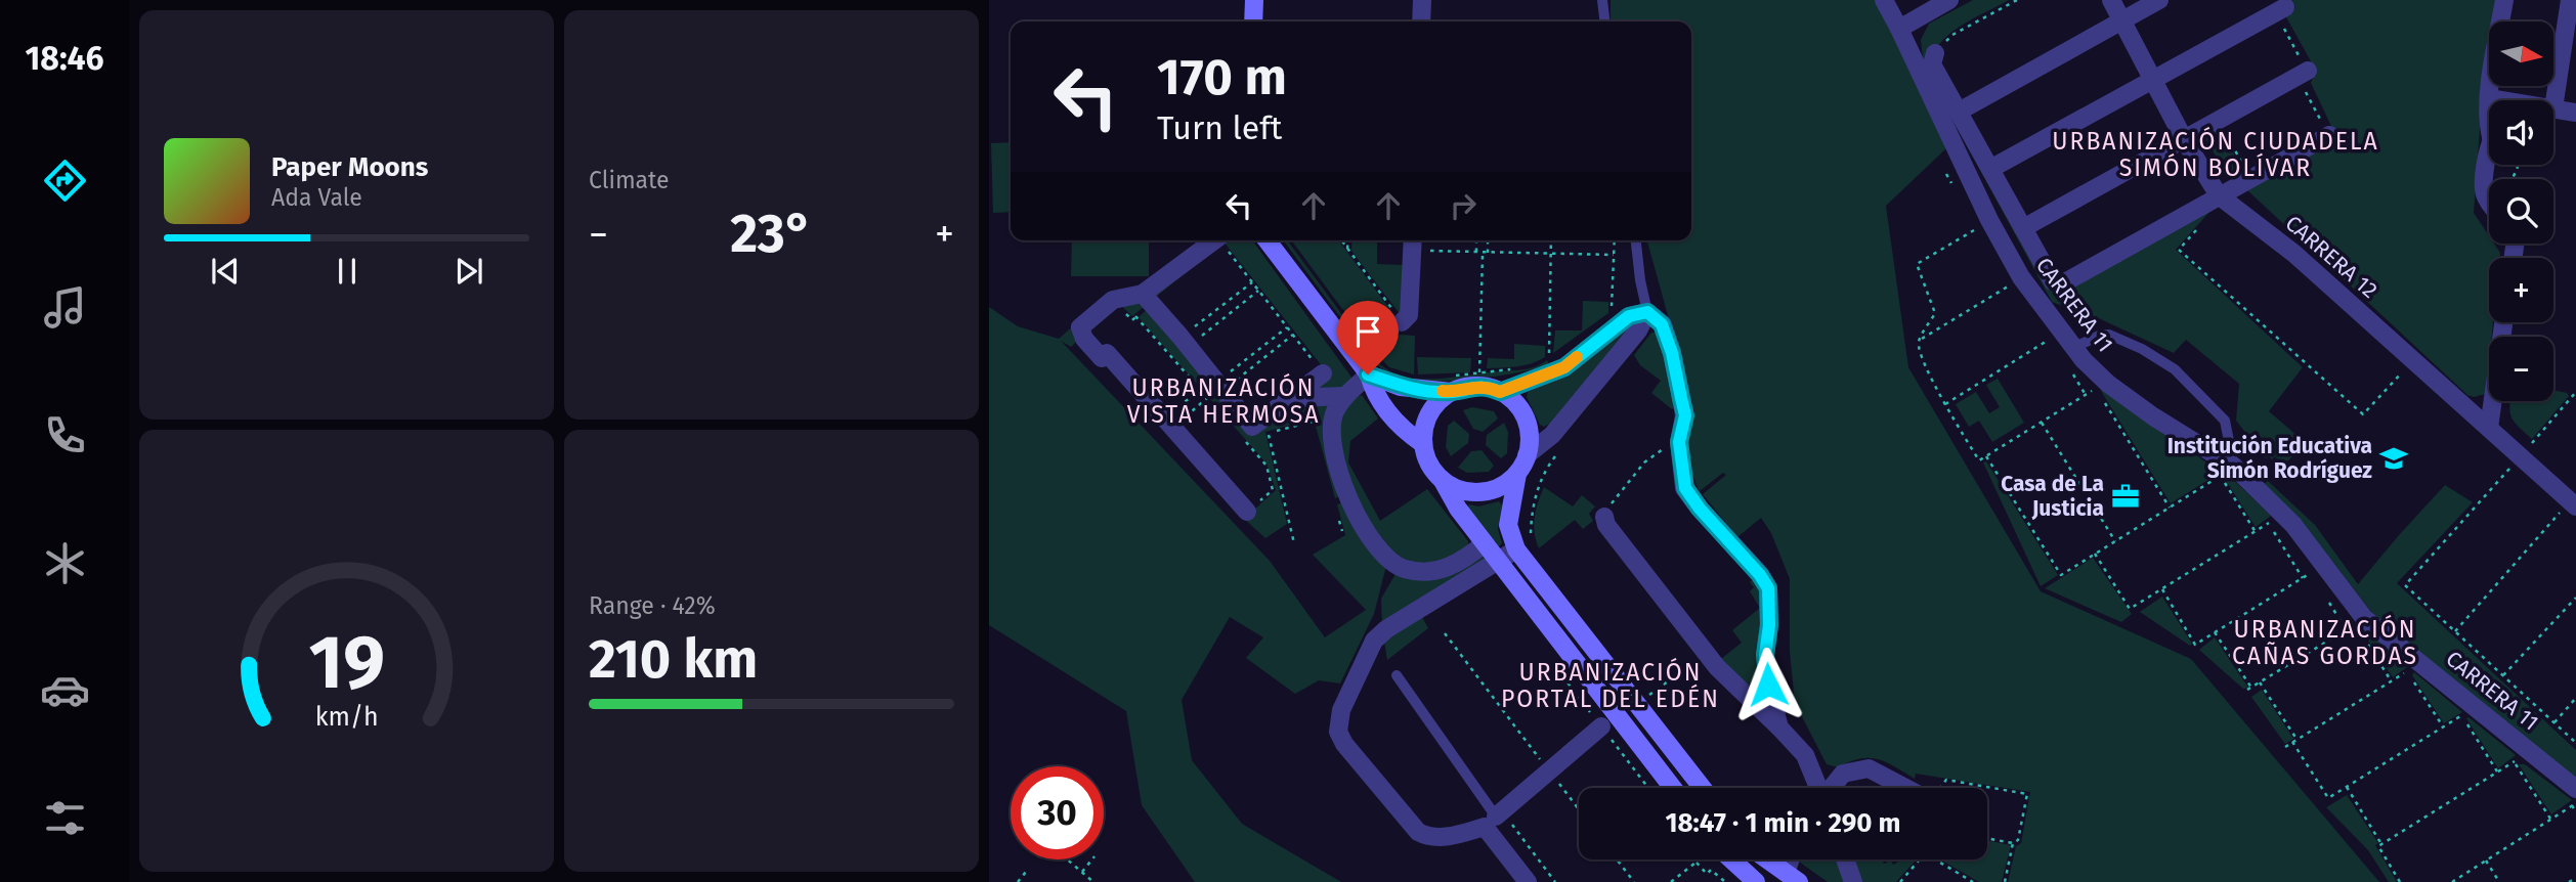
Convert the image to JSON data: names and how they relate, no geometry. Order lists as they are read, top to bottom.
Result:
{
  "streets": {
    "street": ["CARRERA 12", "CARRERA 11"]
  },
  "districts": [
    "URBANIZACIÓN CIUDADELA SIMÓN BOLÍVAR",
    "URBANIZACIÓN VISTA HERMOSA",
    "URBANIZACIÓN CAÑAS GORDAS",
    "URBANIZACIÓN PORTAL DEL EDÉN"
  ],
  "places": {
    "school or university": ["Institución Educativa Simón Rodríguez"],
    "office": ["Casa de La Justicia"]
  },
  "north": "right",
  "page": {
    "tabs": "18:46",
    "tile": [
      "Climate",
      ["Range · 42%", "210 km"]
    ],
    "map_buttons": ["+", "−"],
    "turn": ["170 m", "Turn left"],
    "song": ["Paper Moons", "Ada Vale"],
    "heat": ["−", "23°", "+"],
    "limit": "30",
    "trip": "18:47 · 1 min · 290 m",
    "gauge": ["19", "km/h"]
  }
}
